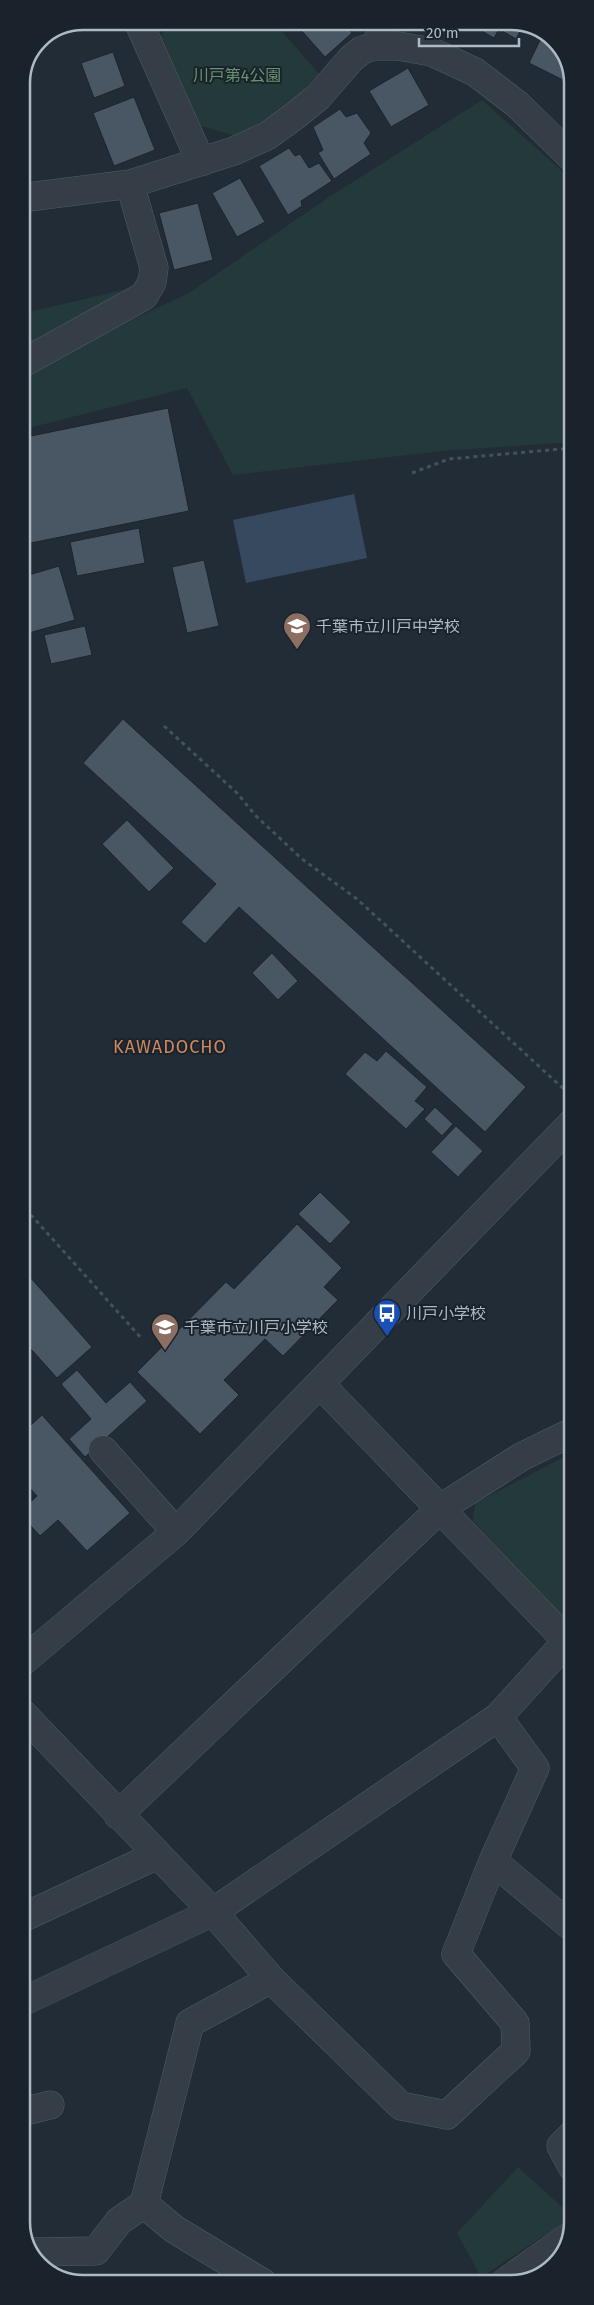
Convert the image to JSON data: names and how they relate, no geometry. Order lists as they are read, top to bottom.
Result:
{
  "districts": ["KAWADOCHO"],
  "parks": ["川戸第4公園"],
  "places": {
    "school or university": ["千葉市立川戸中学校", "千葉市立川戸小学校"],
    "bus stop": ["川戸小学校"]
  },
  "scale_bar": "20 m"
}
